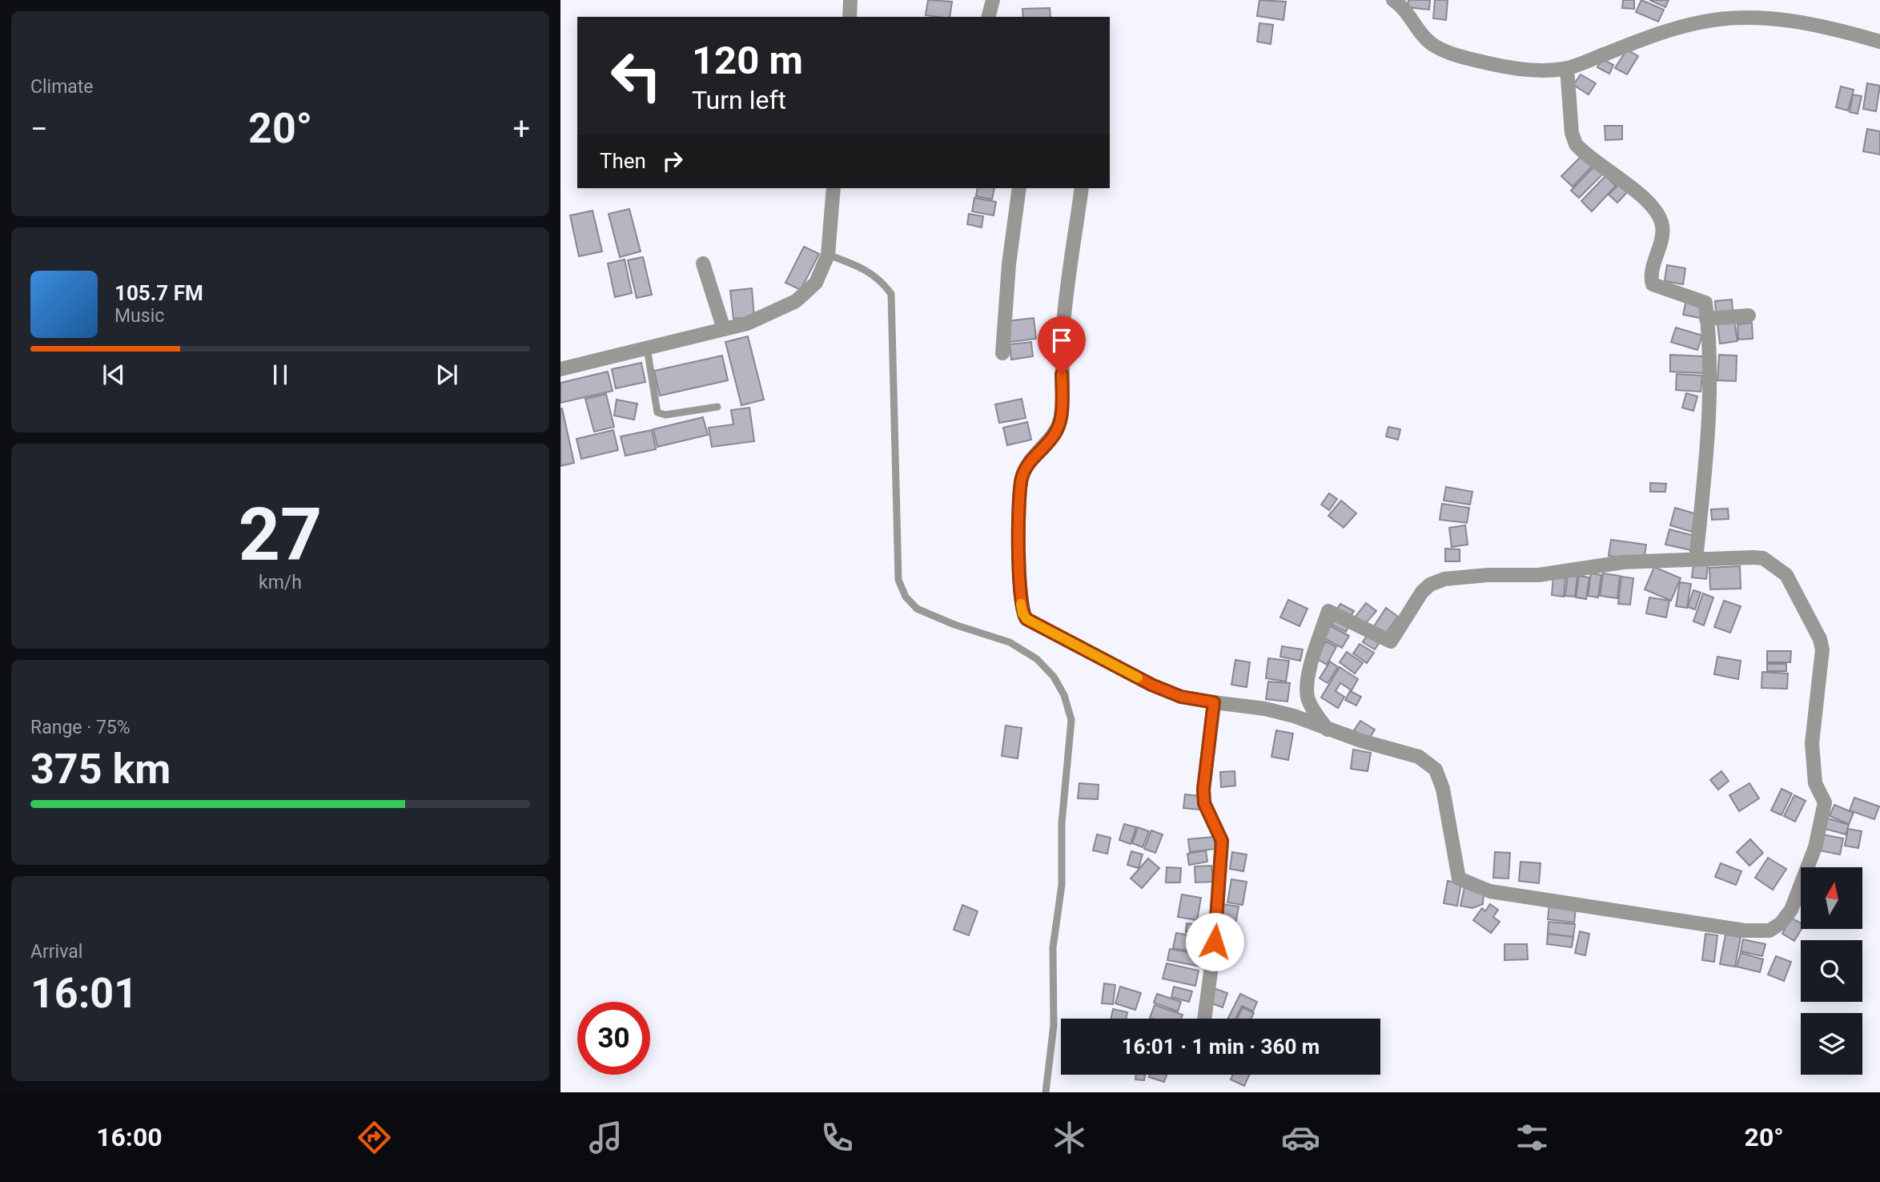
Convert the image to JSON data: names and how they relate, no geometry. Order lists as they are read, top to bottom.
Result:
{
  "north": "top",
  "page": {
    "tile": [
      "Climate",
      ["27", "km/h"],
      ["Range · 75%", "375 km"],
      ["Arrival", "16:01"]
    ],
    "turn": ["120 m", "Turn left"],
    "heat": ["−", "20°", "+"],
    "then": "Then",
    "song": ["105.7 FM", "Music"],
    "limit": "30",
    "trip": "16:01 · 1 min · 360 m",
    "tabs": ["16:00", "20°"]
  }
}
